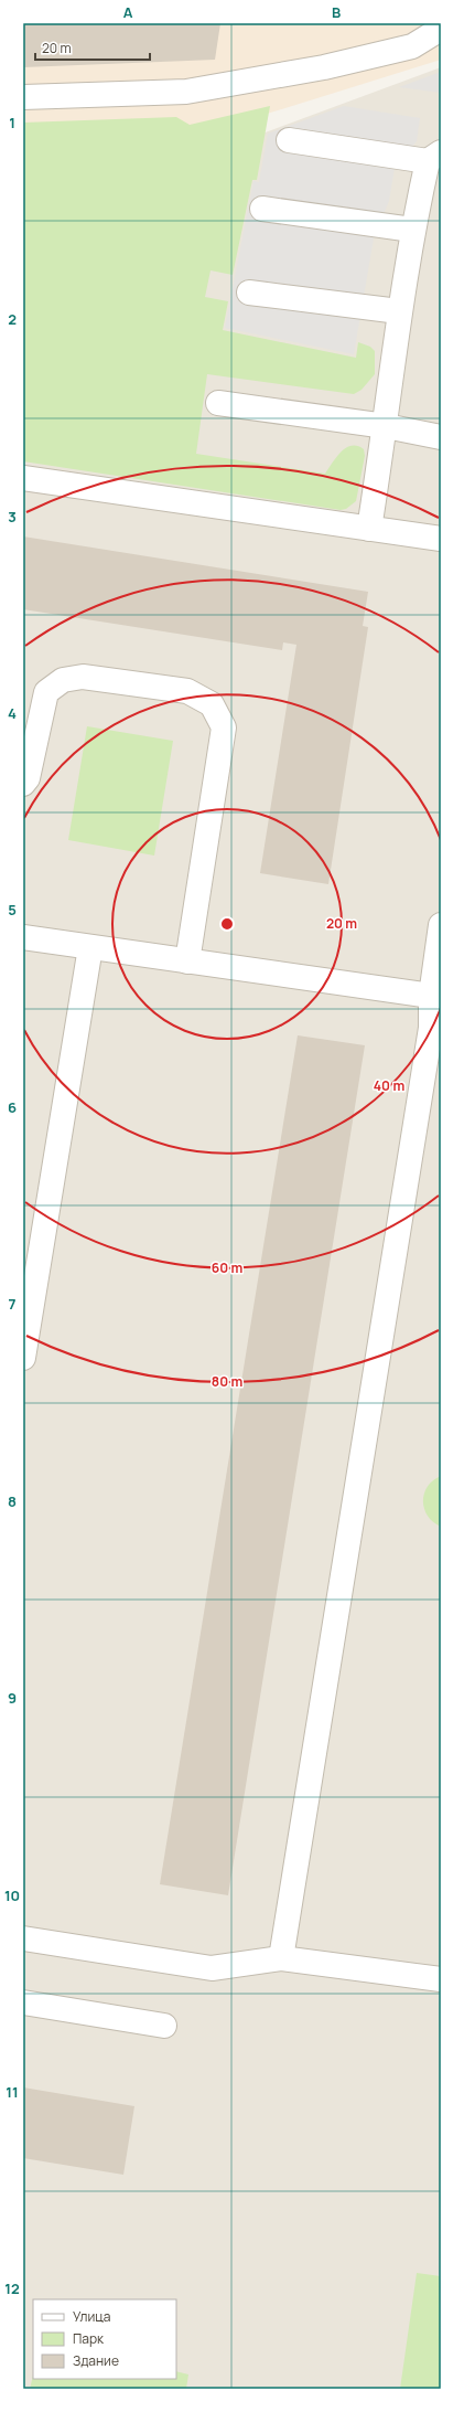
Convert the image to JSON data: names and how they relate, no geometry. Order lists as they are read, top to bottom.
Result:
{
  "legend": ["Улица", "Парк", "Здание"],
  "scale_bar": "20 m",
  "grid": {
    "columns": ["A", "B"],
    "rows": [
      "1",
      "2",
      "3",
      "4",
      "5",
      "6",
      "7",
      "8",
      "9",
      "10",
      "11",
      "12"
    ]
  },
  "rings": [
    "20 m",
    "40 m",
    "60 m",
    "80 m"
  ]
}
